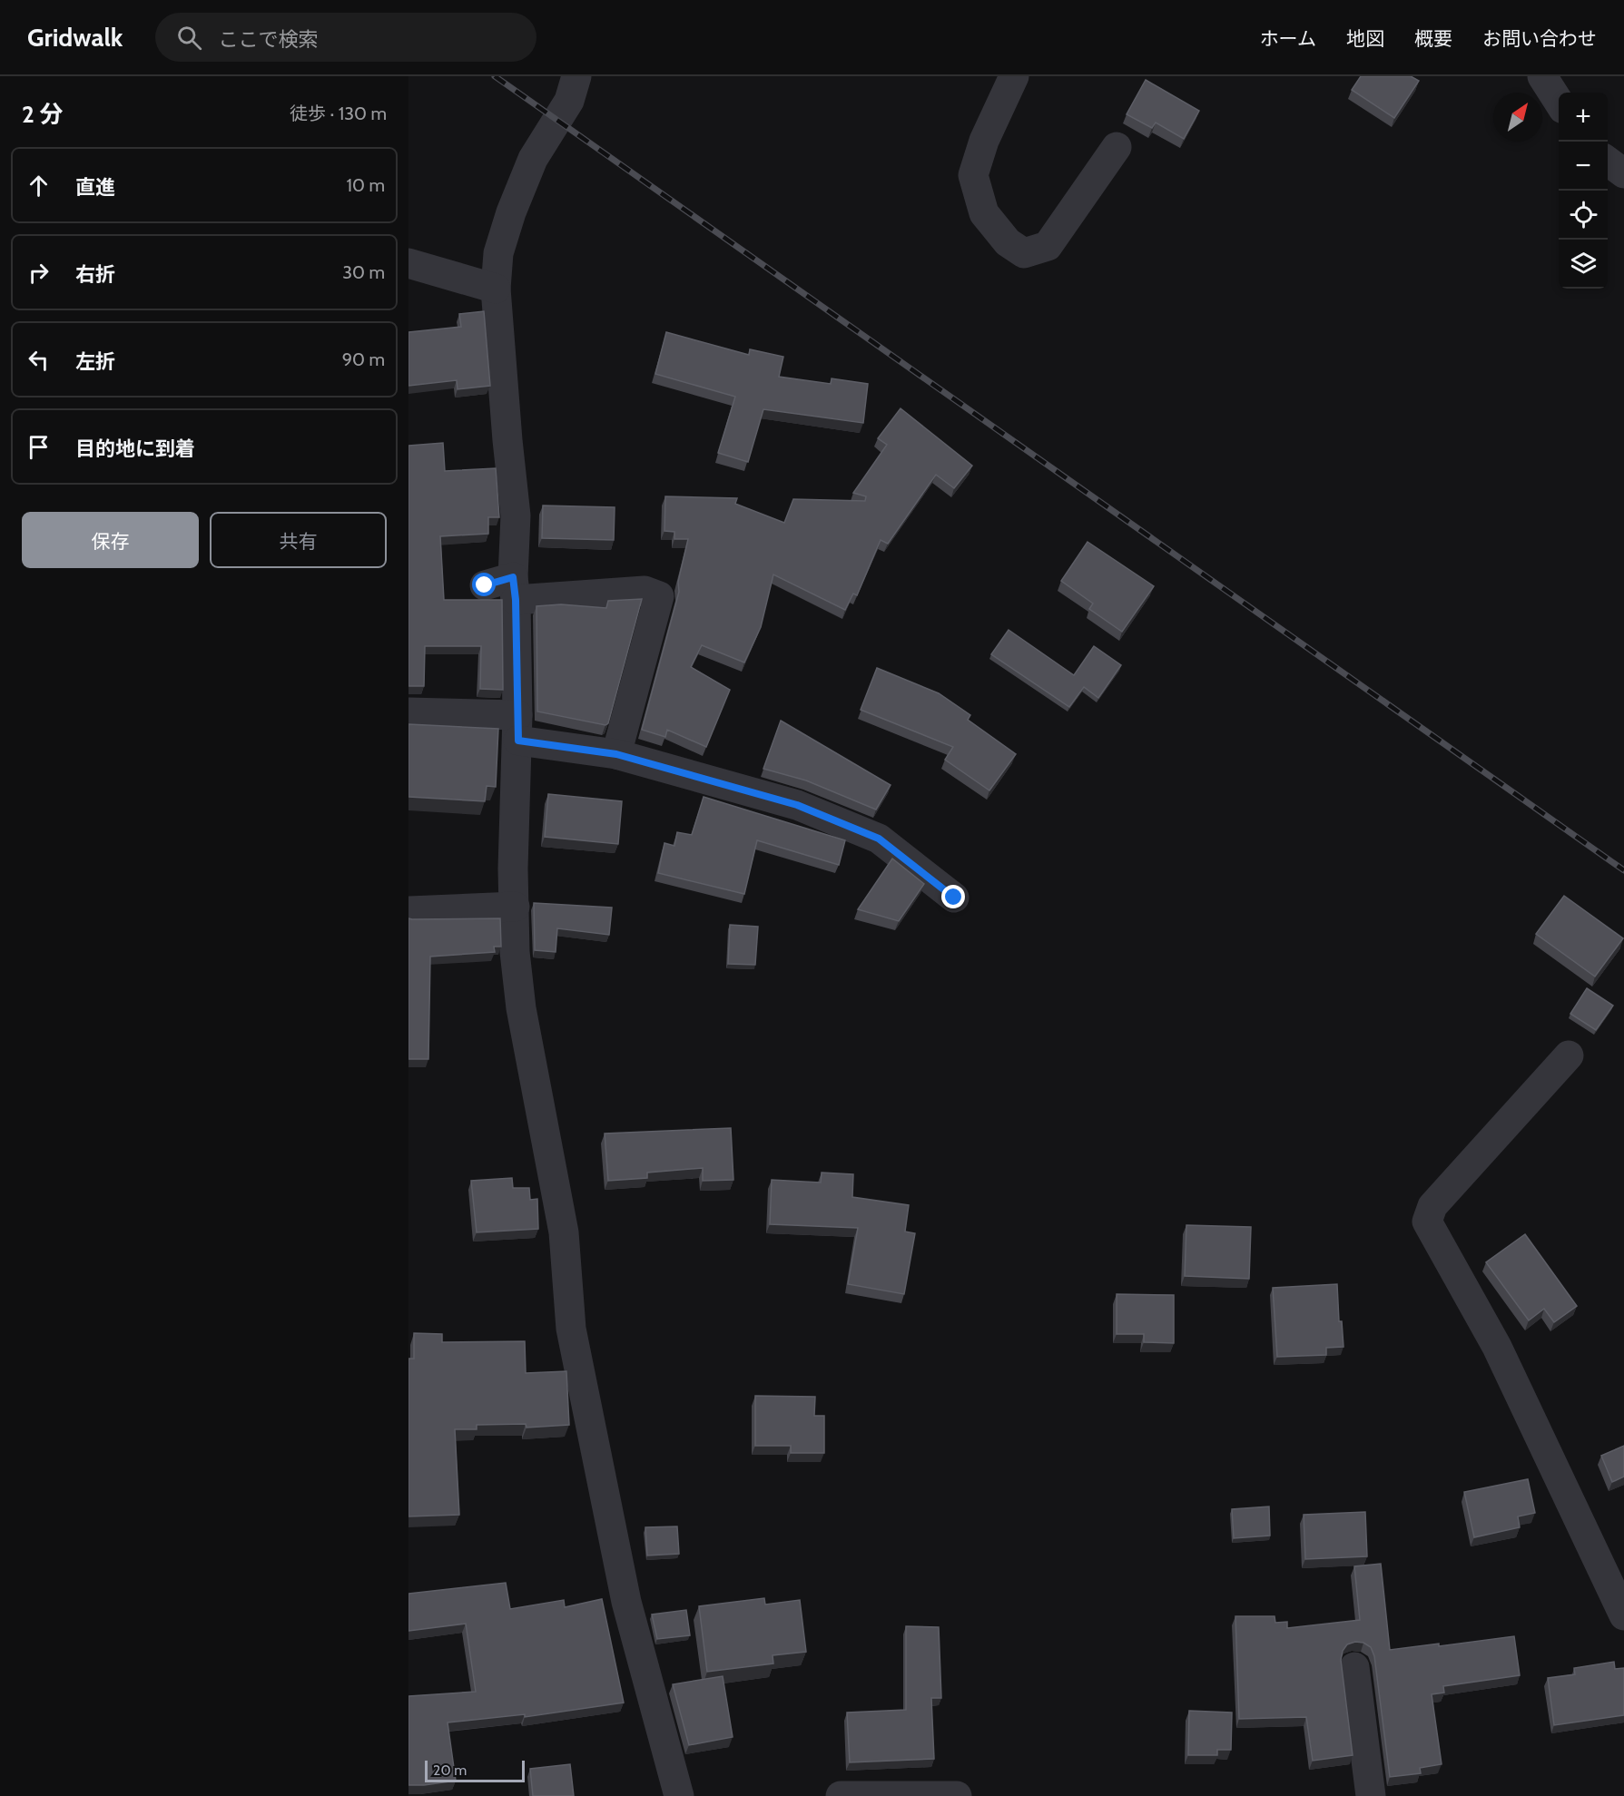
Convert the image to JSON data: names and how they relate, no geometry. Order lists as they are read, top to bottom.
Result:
{
  "scale_bar": "20 m",
  "north": "top right",
  "page": {
    "header": "Gridwalk",
    "search": "ここで検索",
    "nav": [
      "ホーム",
      "地図",
      "概要",
      "お問い合わせ"
    ],
    "heading": ["2 分", "徒歩 · 130 m"],
    "map_buttons": ["+", "−"],
    "list": [
      ["直進", "10 m"],
      ["右折", "30 m"],
      ["左折", "90 m"],
      "目的地に到着"
    ],
    "buttons": ["保存", "共有"],
    "scale": "20 m"
  }
}
